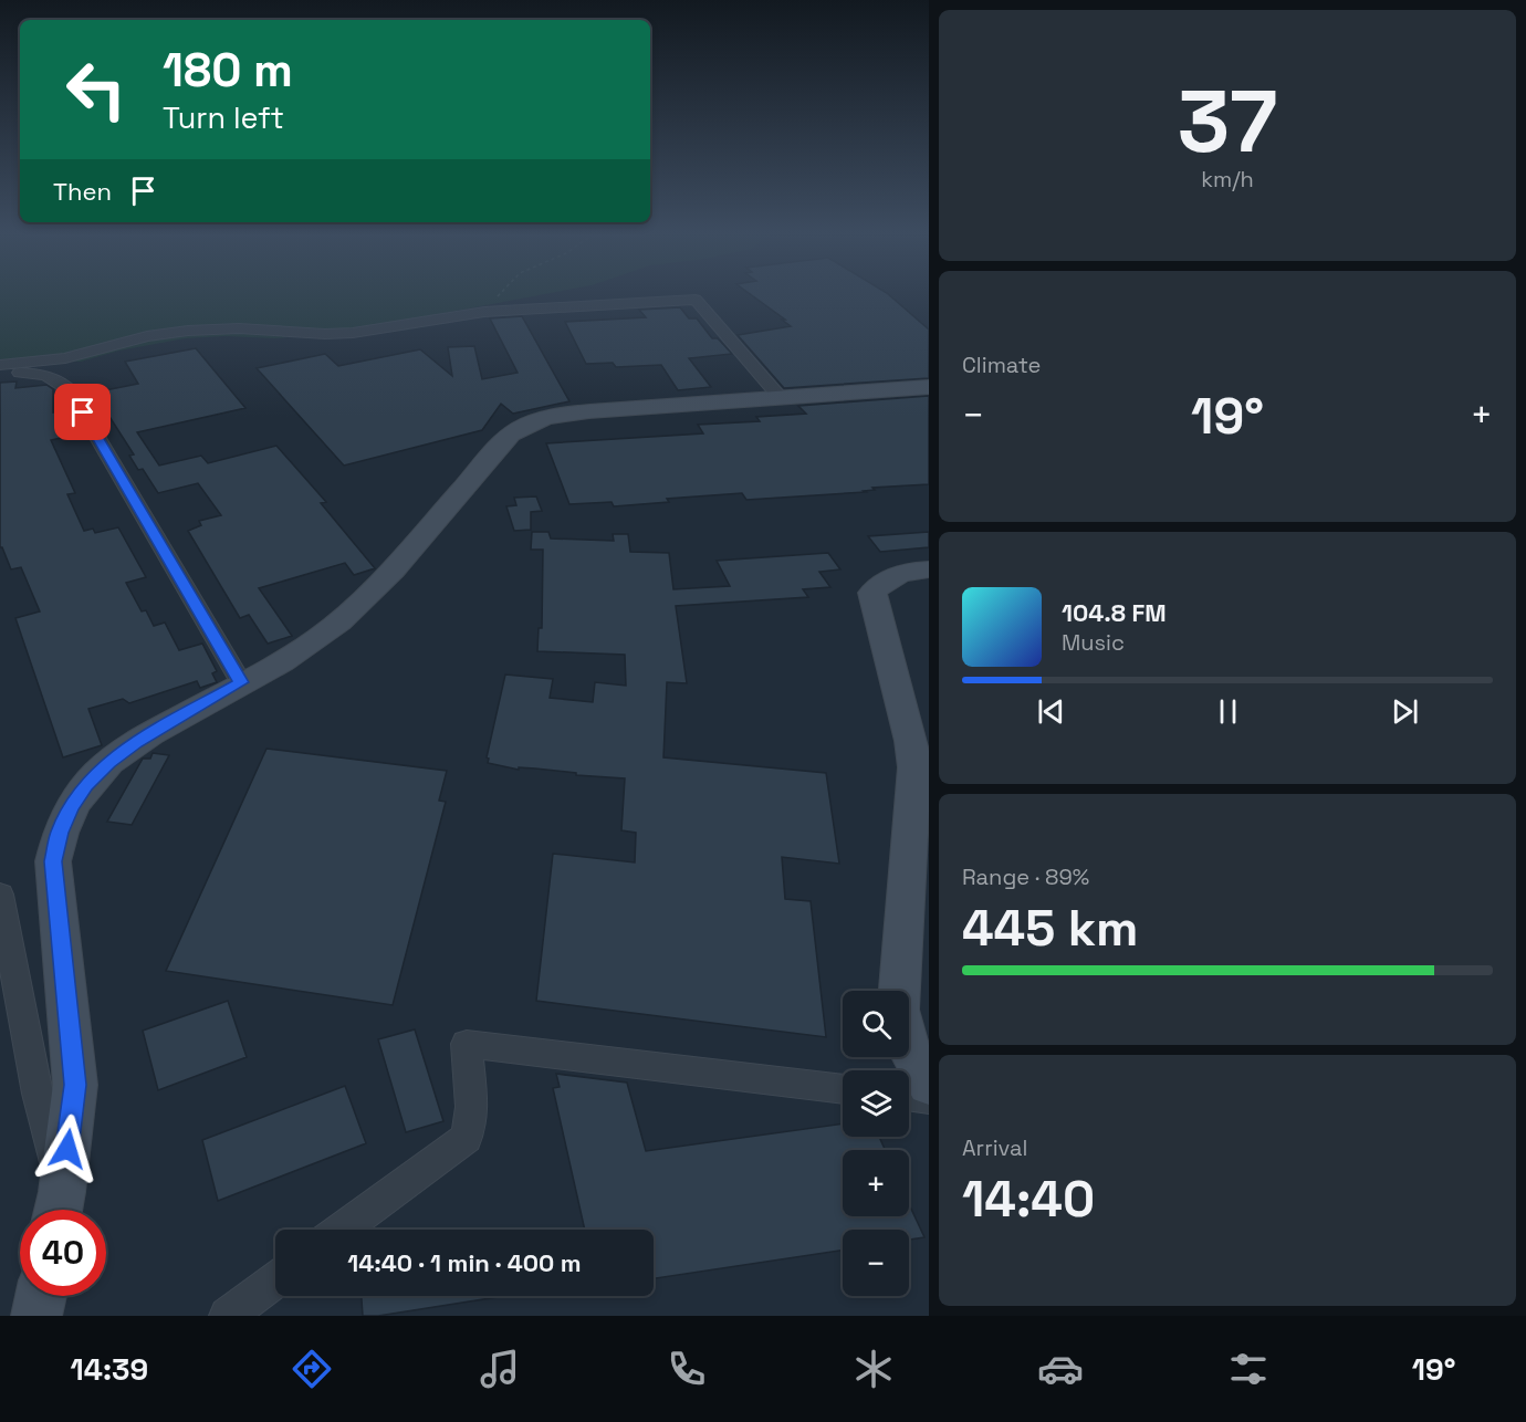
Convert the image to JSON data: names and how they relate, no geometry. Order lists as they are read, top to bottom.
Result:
{
  "page": {
    "tile": [
      ["37", "km/h"],
      "Climate",
      ["Range · 89%", "445 km"],
      ["Arrival", "14:40"]
    ],
    "turn": ["180 m", "Turn left"],
    "then": "Then",
    "heat": ["−", "19°", "+"],
    "song": ["104.8 FM", "Music"],
    "map_buttons": ["+", "−"],
    "limit": "40",
    "trip": "14:40 · 1 min · 400 m",
    "tabs": ["14:39", "19°"]
  }
}
